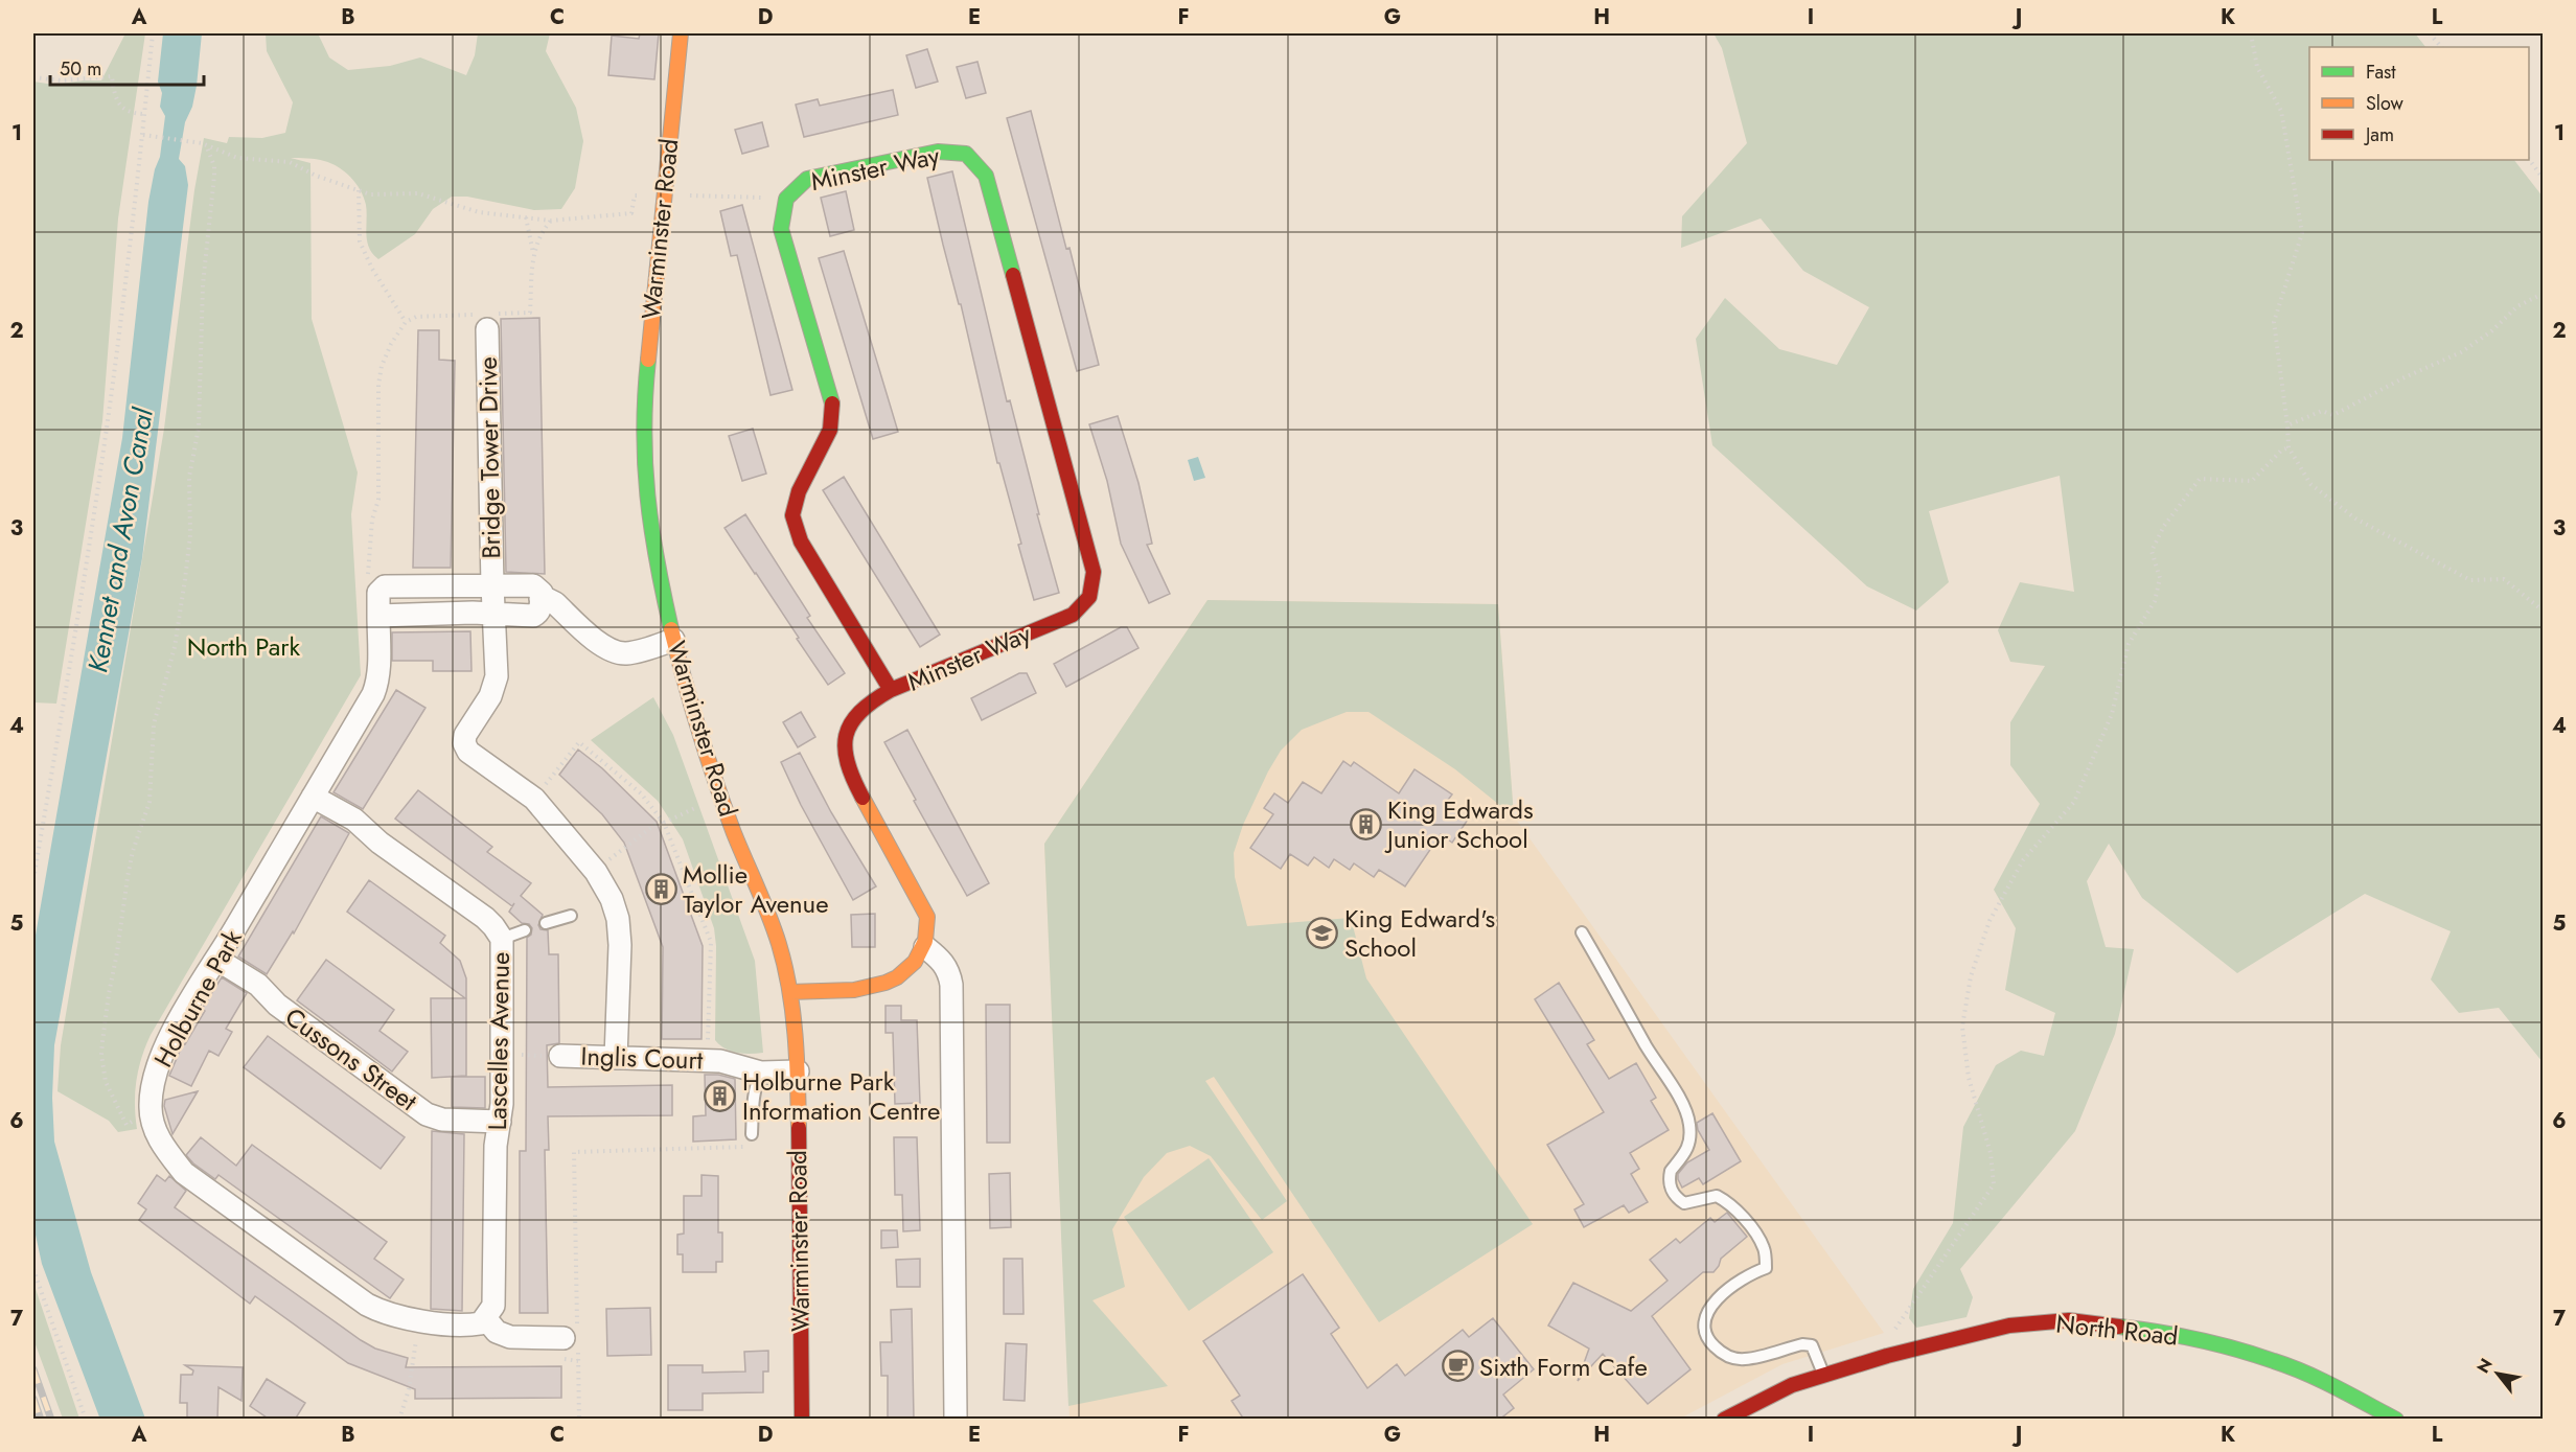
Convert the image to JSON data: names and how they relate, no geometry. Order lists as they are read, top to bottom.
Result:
{
  "streets": {
    "main road": ["Minster Way", "Warminster Road", "North Road"],
    "street": [
      "Bridge Tower Drive",
      "Holburne Park",
      "Lascelles Avenue",
      "Inglis Court",
      "Cussons Street"
    ]
  },
  "crossings": [
    ["Warminster Road", "Inglis Court"],
    ["Bridge Tower Drive", "Holburne Park"],
    ["Holburne Park", "Lascelles Avenue"],
    ["Holburne Park", "Cussons Street"],
    ["Lascelles Avenue", "Cussons Street"]
  ],
  "water": ["Kennet and Avon Canal"],
  "parks": ["North Park"],
  "places": {
    "building": ["King Edwards Junior School", "Mollie Taylor Avenue", "Holburne Park Information Centre"],
    "school or university": ["King Edward's School"],
    "cafe": ["Sixth Form Cafe"]
  },
  "legend": ["Fast", "Slow", "Jam"],
  "scale_bar": "50 m",
  "north": "top left",
  "grid": {
    "columns": [
      "A",
      "B",
      "C",
      "D",
      "E",
      "F",
      "G",
      "H",
      "I",
      "J",
      "K",
      "L"
    ],
    "rows": [
      "1",
      "2",
      "3",
      "4",
      "5",
      "6",
      "7"
    ]
  }
}
